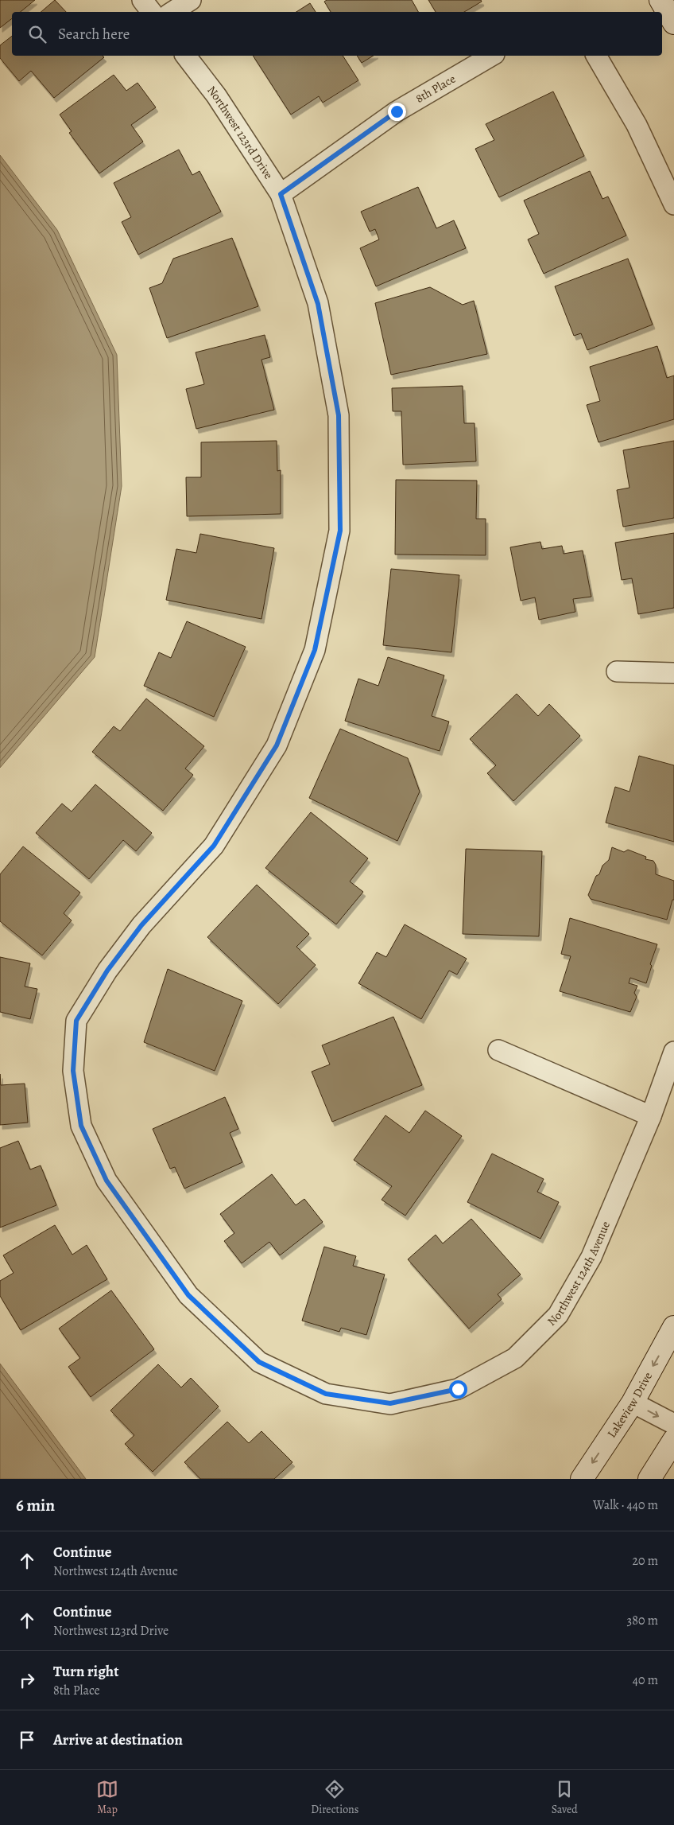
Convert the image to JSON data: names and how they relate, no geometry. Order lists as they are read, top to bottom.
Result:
{
  "streets": {
    "street": [
      "8th Place",
      "Northwest 123rd Drive",
      "Northwest 124th Avenue",
      "Lakeview Drive"
    ]
  },
  "crossings": [
    ["8th Place", "Northwest 123rd Drive"],
    ["Northwest 123rd Drive", "Northwest 124th Avenue"]
  ],
  "one_way": ["Lakeview Drive"],
  "page": {
    "search": "Search here",
    "heading": ["6 min", "Walk · 440 m"],
    "list": [
      ["Continue", "Northwest 124th Avenue", "20 m"],
      ["Continue", "Northwest 123rd Drive", "380 m"],
      ["Turn right", "8th Place", "40 m"],
      "Arrive at destination"
    ],
    "nav": ["Map", "Directions", "Saved"]
  }
}
